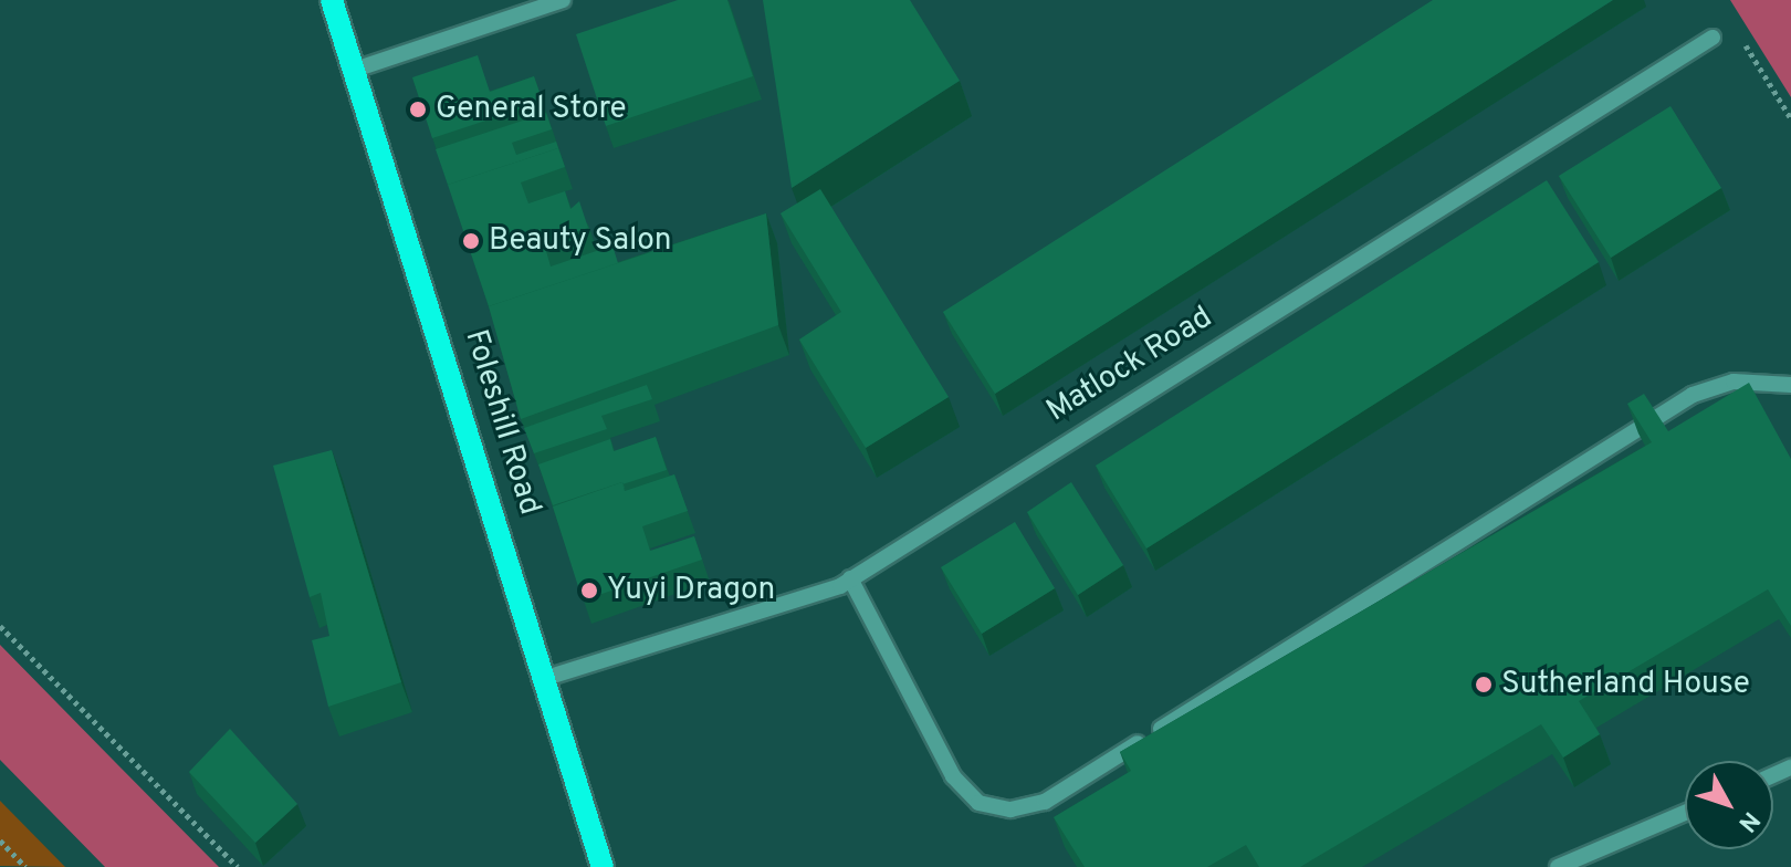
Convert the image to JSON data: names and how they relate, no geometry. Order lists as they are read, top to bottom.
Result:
{
  "streets": {
    "main road": ["Foleshill Road"],
    "street": ["Matlock Road"]
  },
  "crossings": [
    ["Matlock Road", "Foleshill Road"]
  ],
  "places": [
    "General Store",
    "Beauty Salon",
    "Yuyi Dragon",
    "Sutherland House"
  ],
  "north": "bottom right"
}
